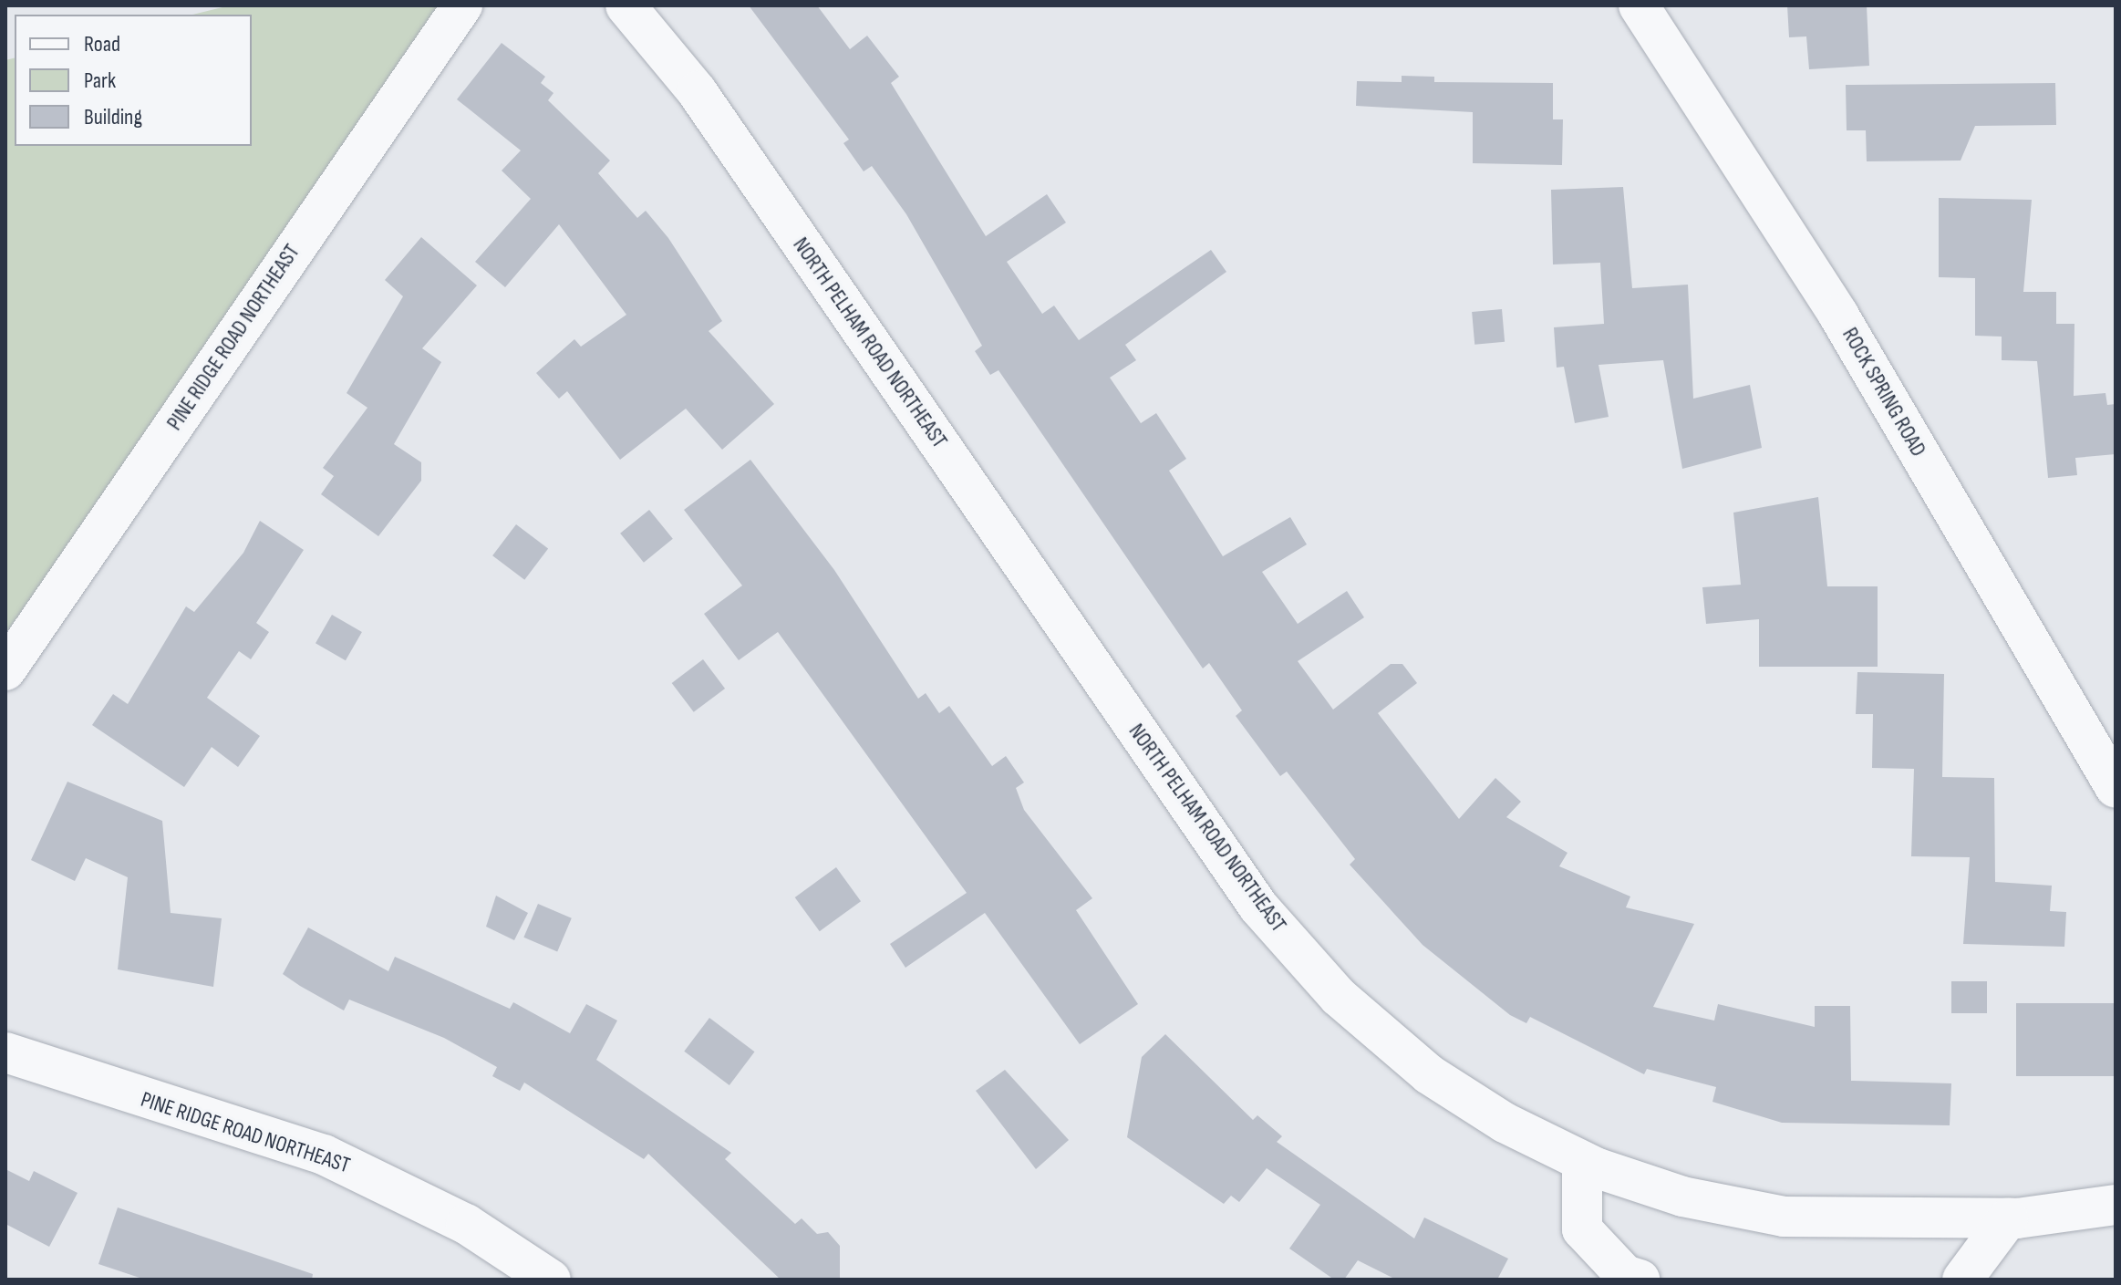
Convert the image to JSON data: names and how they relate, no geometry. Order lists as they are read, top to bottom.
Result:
{
  "streets": {
    "street": ["PINE RIDGE ROAD NORTHEAST", "NORTH PELHAM ROAD NORTHEAST", "ROCK SPRING ROAD"]
  },
  "legend": ["Road", "Park", "Building"]
}
